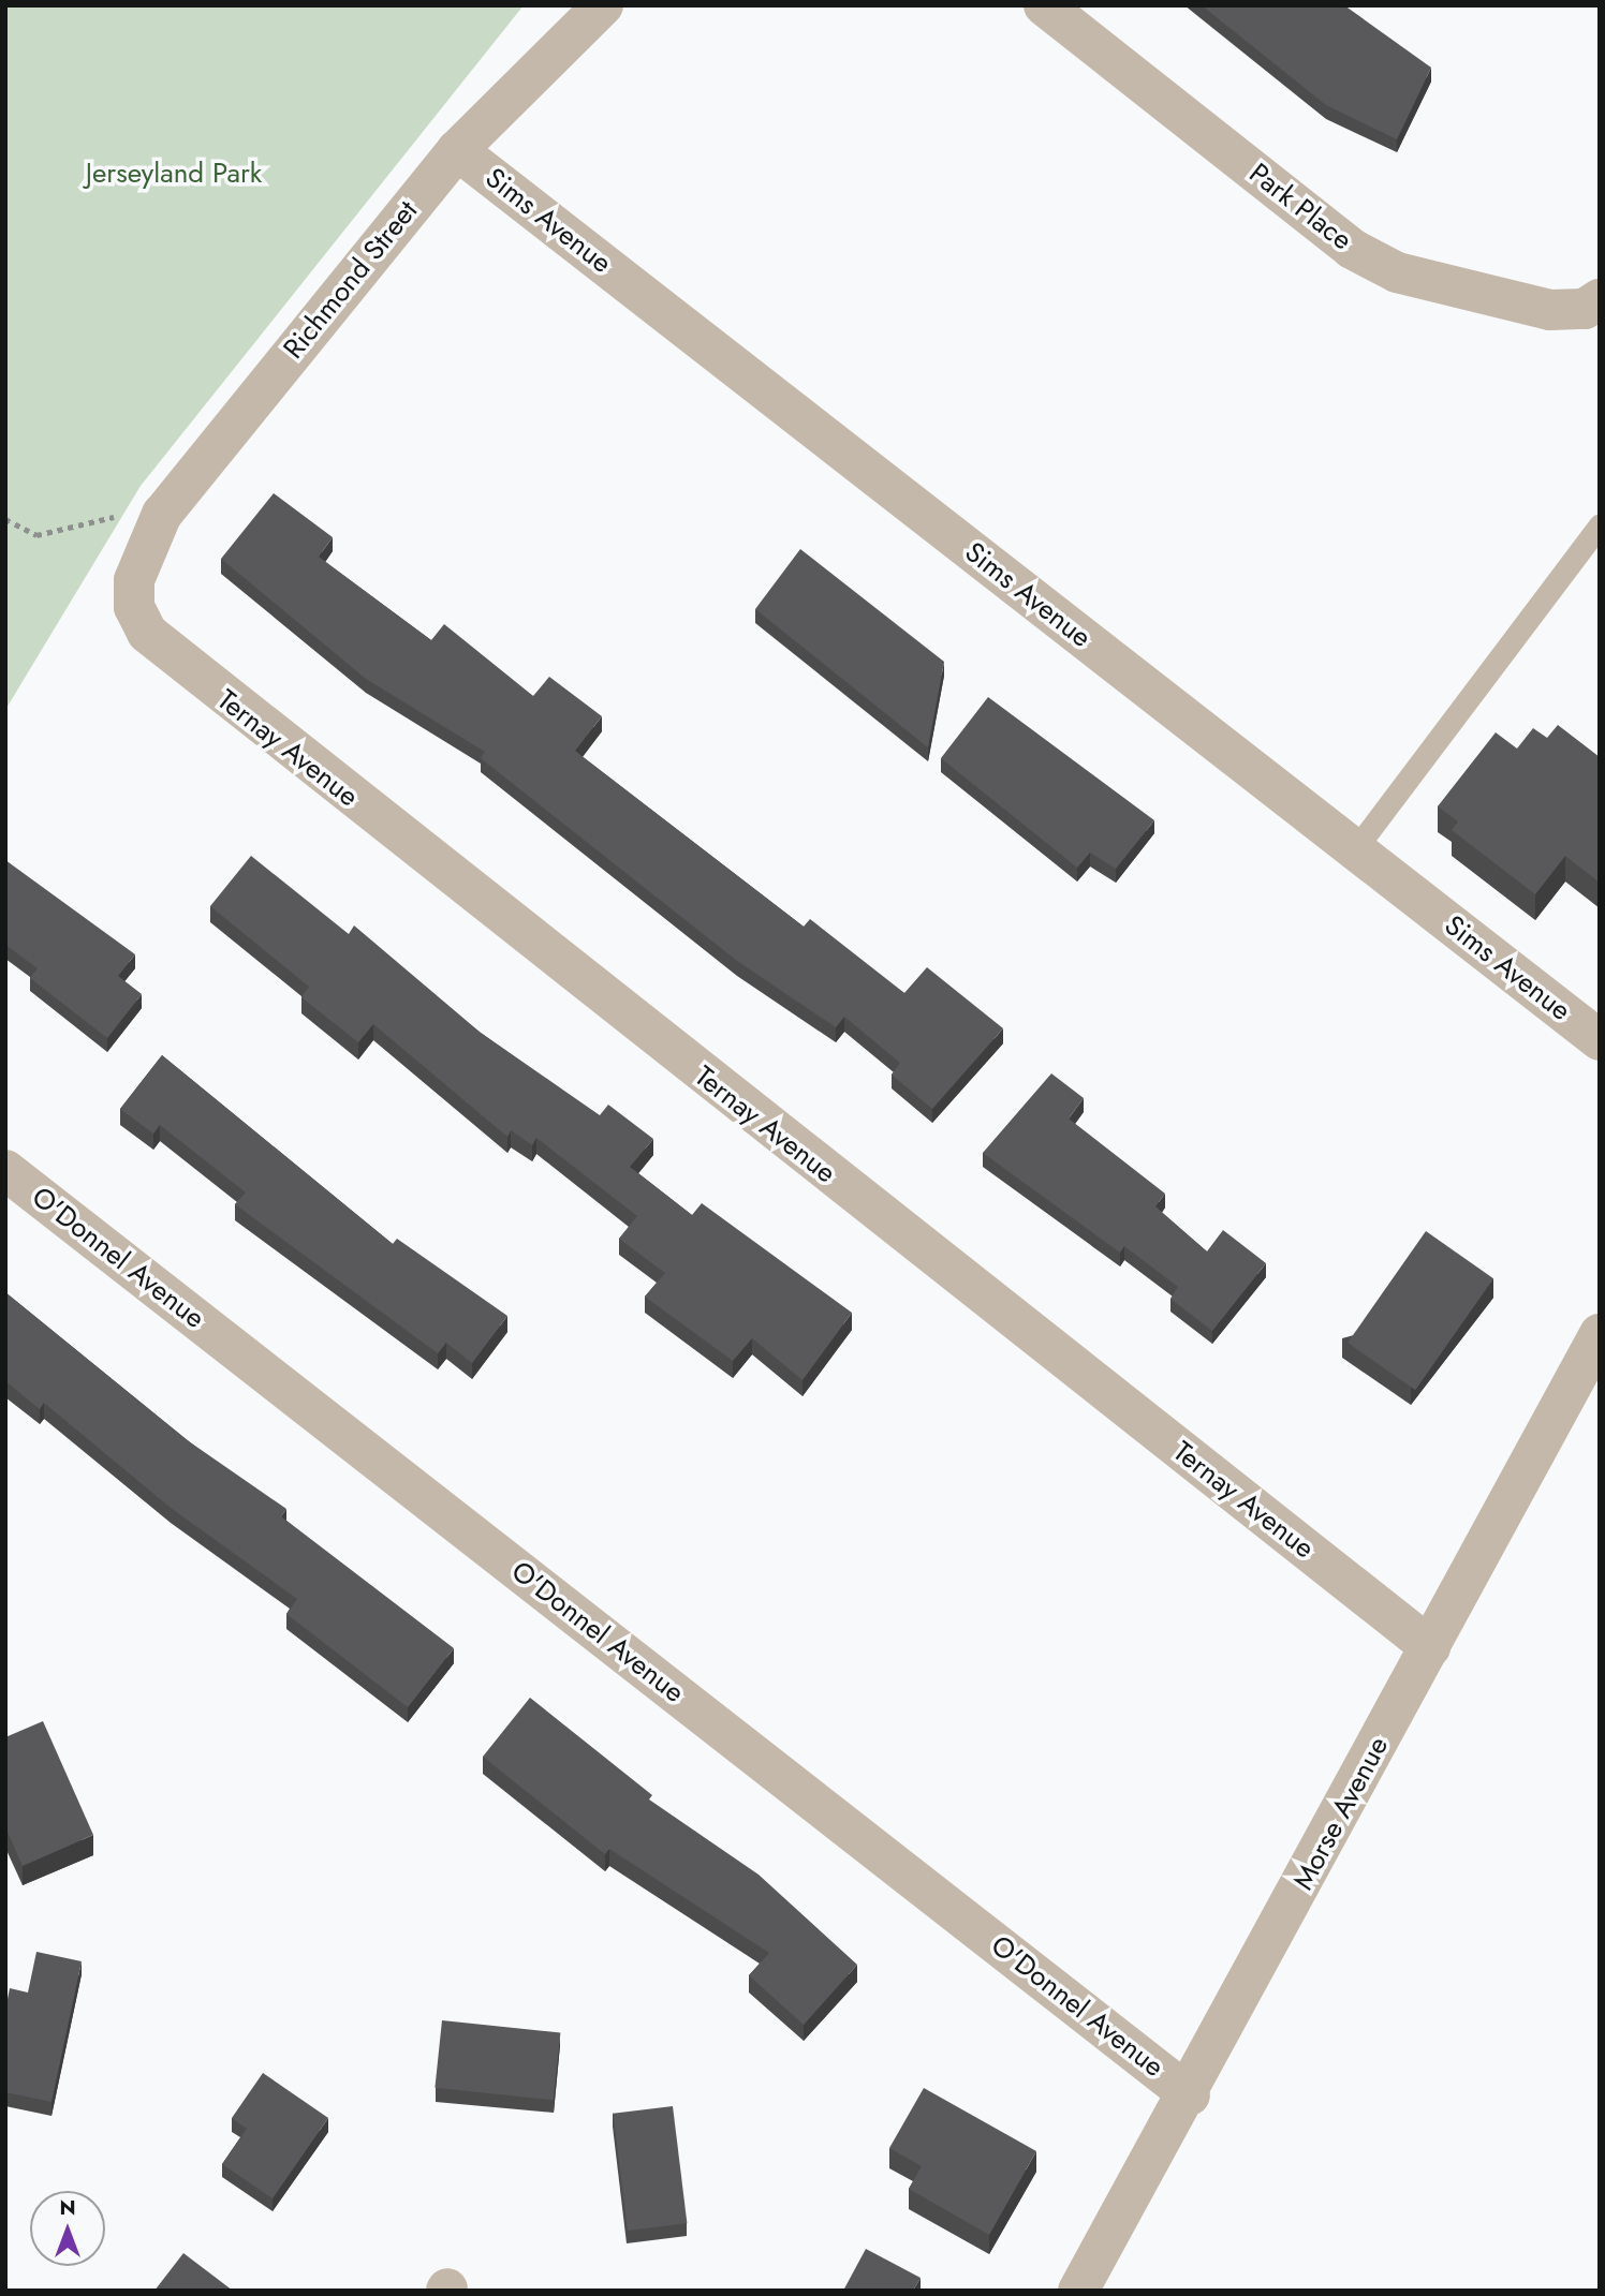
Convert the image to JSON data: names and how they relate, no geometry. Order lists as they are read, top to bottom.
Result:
{
  "streets": {
    "street": [
      "Park Place",
      "Sims Avenue",
      "Richmond Street",
      "Ternay Avenue",
      "O'Donnel Avenue",
      "Morse Avenue"
    ]
  },
  "crossings": [
    ["Sims Avenue", "Richmond Street"],
    ["Richmond Street", "Ternay Avenue"],
    ["Ternay Avenue", "Morse Avenue"],
    ["O'Donnel Avenue", "Morse Avenue"]
  ],
  "parks": ["Jerseyland Park"],
  "north": "top"
}
